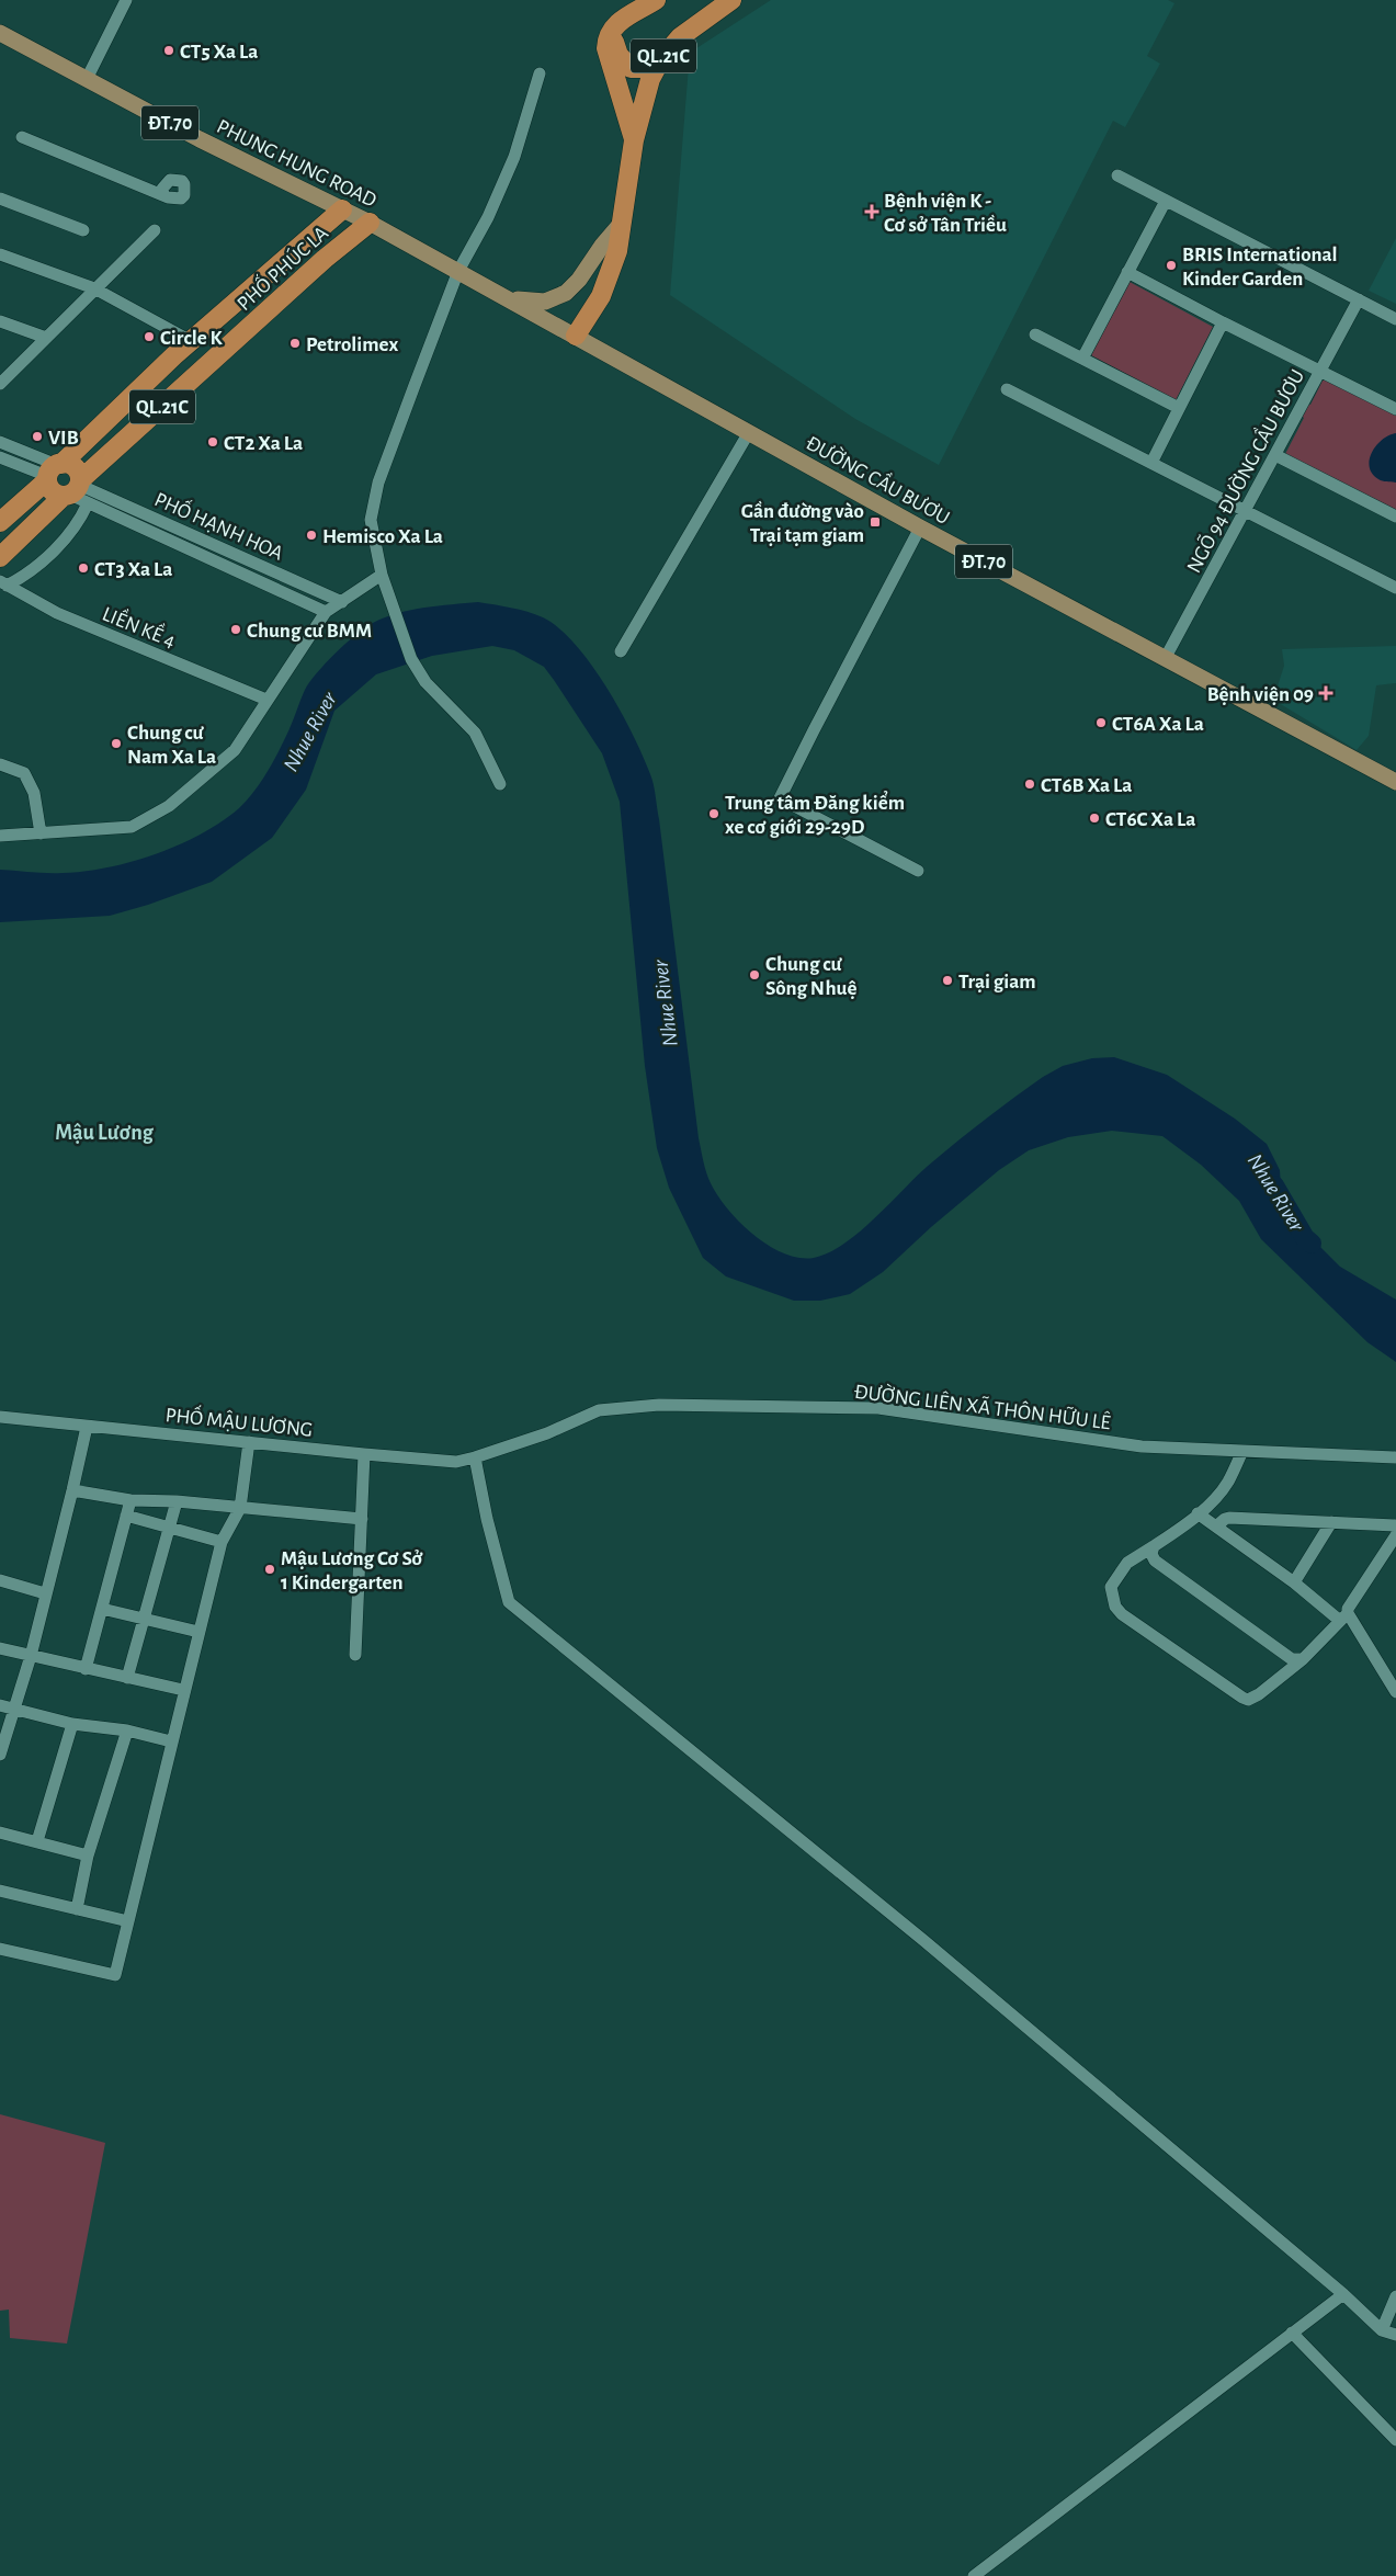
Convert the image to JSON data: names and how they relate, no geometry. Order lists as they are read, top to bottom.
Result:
{
  "streets": {
    "highway": ["QL.21C", "PHỐ PHÚC LA"],
    "main road": ["ĐT.70", "PHUNG HUNG ROAD", "ĐƯỜNG CẦU BƯƠU"],
    "street": [
      "NGÕ 94 ĐƯỜNG CẦU BƯƠU",
      "PHỐ HẠNH HOA",
      "LIỀN KỀ 4",
      "ĐƯỜNG LIÊN XÃ THÔN HỮU LÊ",
      "PHỐ MẬU LƯƠNG"
    ]
  },
  "crossings": [
    ["PHUNG HUNG ROAD", "PHỐ PHÚC LA"],
    ["PHUNG HUNG ROAD", "ĐƯỜNG CẦU BƯƠU"],
    ["PHỐ PHÚC LA", "PHỐ HẠNH HOA"],
    ["NGÕ 94 ĐƯỜNG CẦU BƯƠU", "ĐƯỜNG CẦU BƯƠU"],
    ["ĐƯỜNG LIÊN XÃ THÔN HỮU LÊ", "PHỐ MẬU LƯƠNG"]
  ],
  "districts": ["Mậu Lương"],
  "water": ["Nhue River"],
  "places": {
    "other": [
      "CT5 Xa La",
      "BRIS International Kinder Garden",
      "Circle K",
      "Petrolimex",
      "VIB",
      "CT2 Xa La",
      "Hemisco Xa La",
      "CT3 Xa La",
      "Chung cư BMM",
      "CT6A Xa La",
      "Chung cư Nam Xa La",
      "CT6B Xa La",
      "Trung tâm Đăng kiểm xe cơ giới 29-29D",
      "CT6C Xa La",
      "Chung cư Sông Nhuệ",
      "Trại giam",
      "Mậu Lương Cơ Sở 1 Kindergarten"
    ],
    "health": ["Bệnh viện K - Cơ sở Tân Triều", "Bệnh viện 09"],
    "transit": ["Gần đường vào Trại tạm giam"]
  }
}
